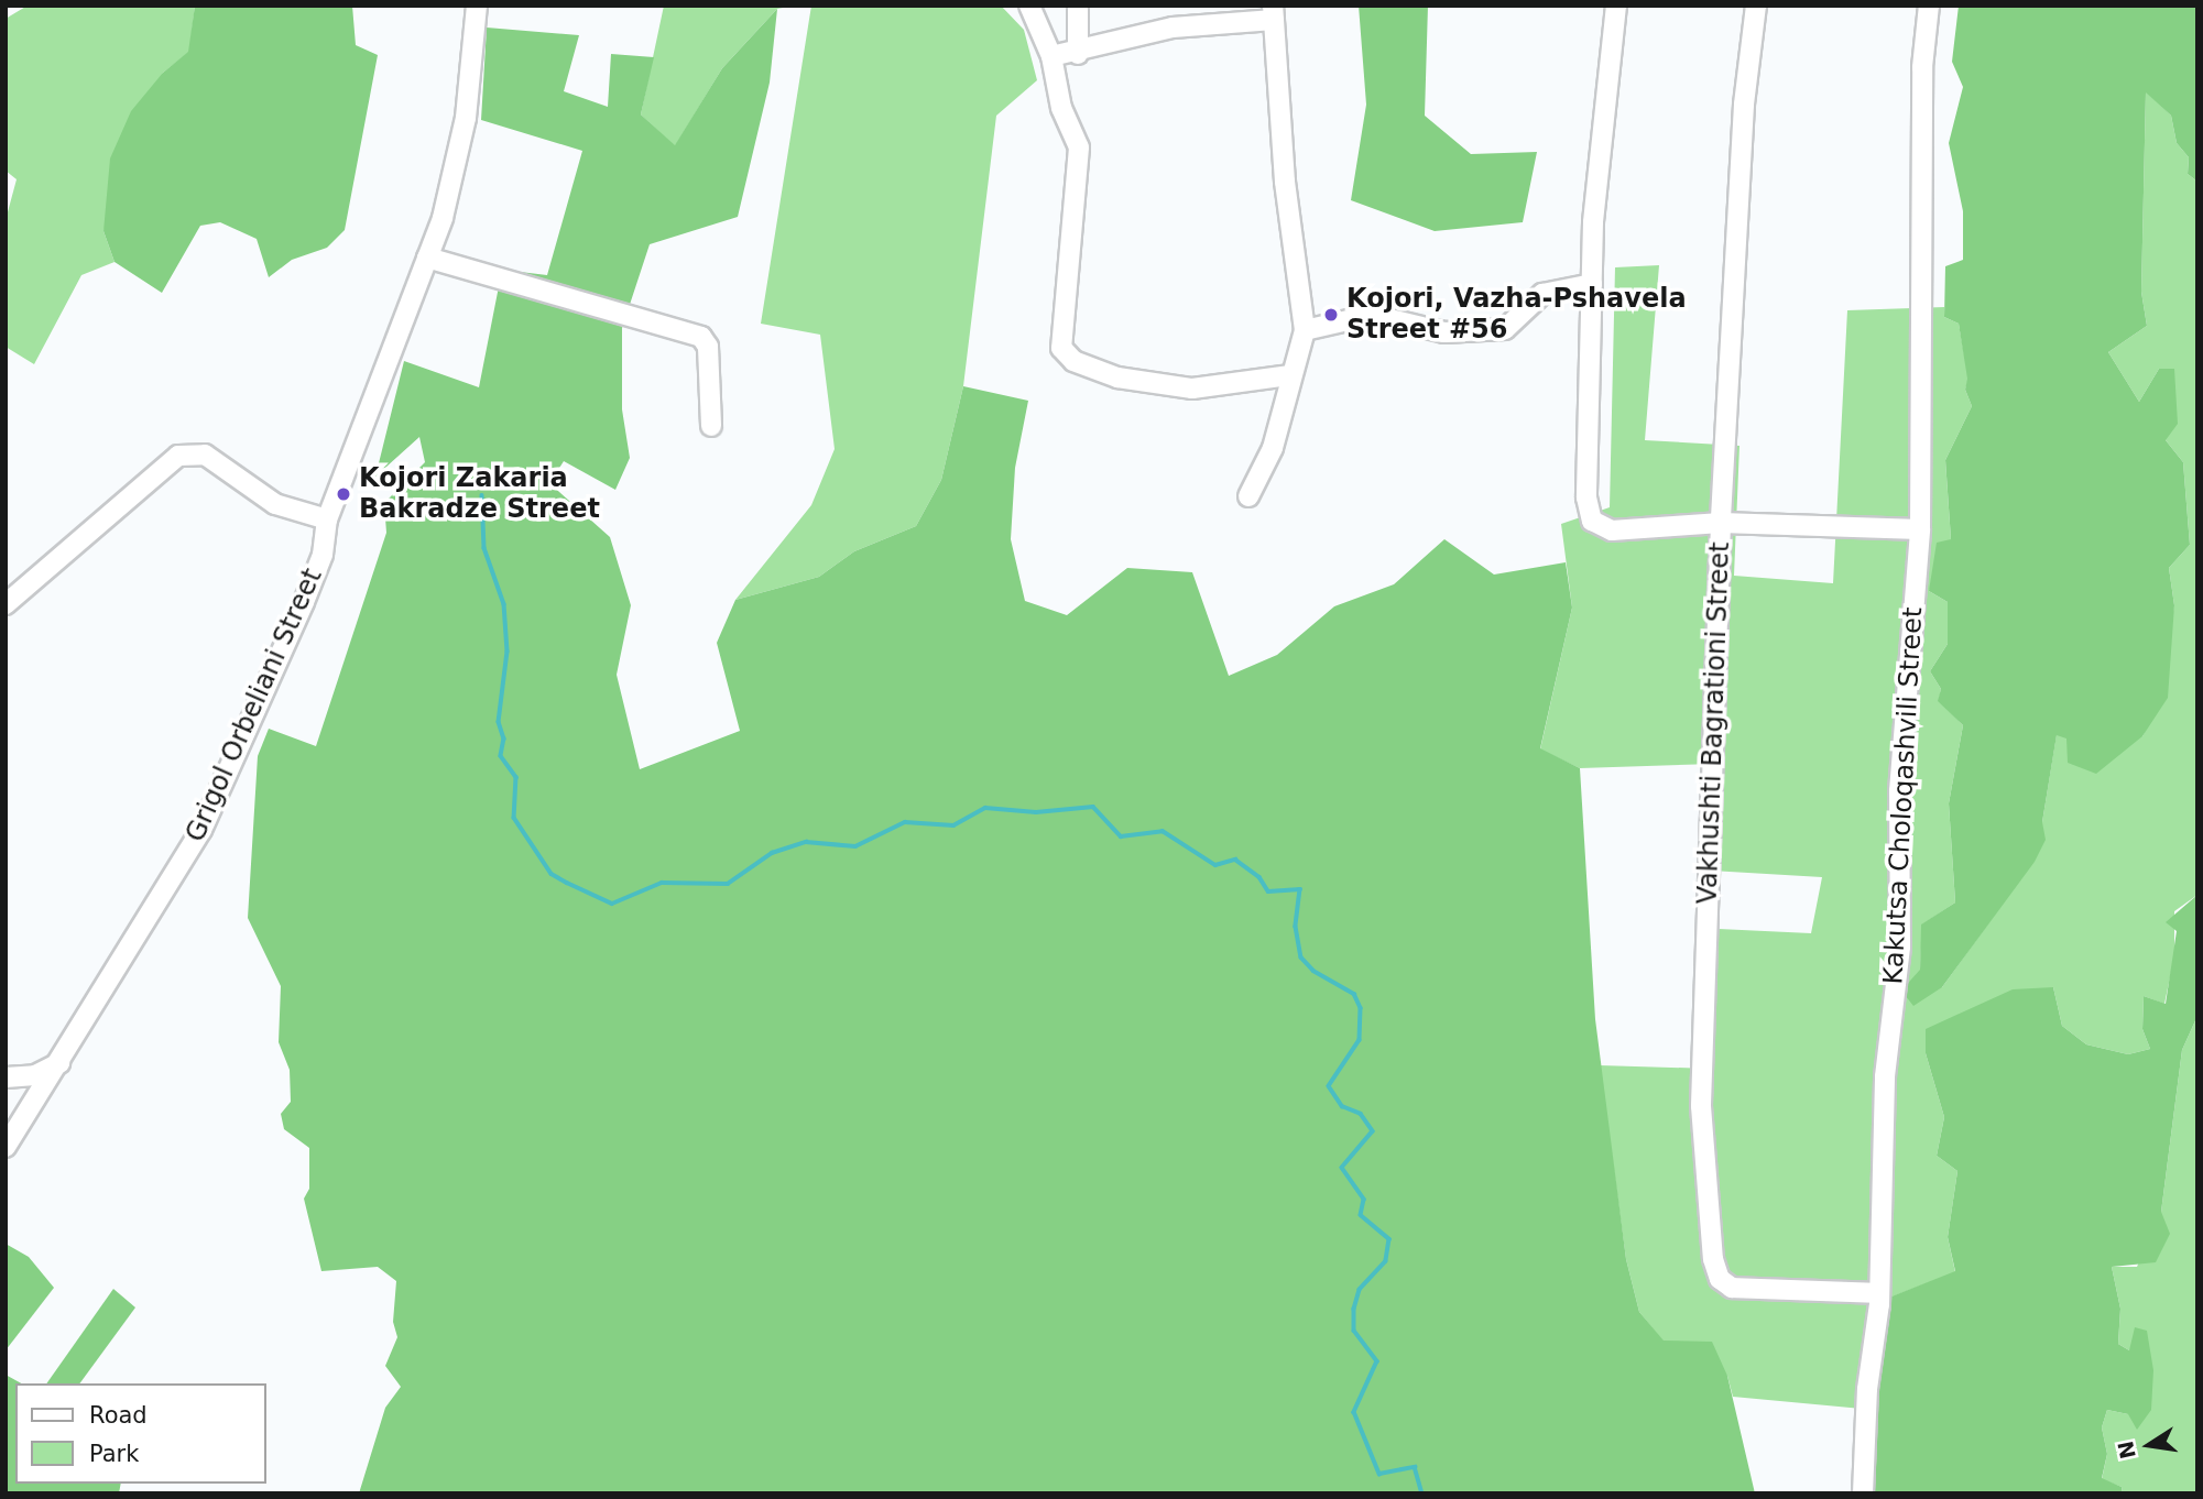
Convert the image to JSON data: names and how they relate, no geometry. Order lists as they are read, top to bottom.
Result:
{
  "streets": {
    "street": ["Grigol Orbeliani Street", "Vakhushti Bagrationi Street", "Kakutsa Choloqashvili Street"]
  },
  "crossings": [
    ["Vakhushti Bagrationi Street", "Kakutsa Choloqashvili Street"]
  ],
  "places": ["Kojori, Vazha-Pshavela Street #56", "Kojori Zakaria Bakradze Street"],
  "legend": ["Road", "Park"],
  "north": "left"
}
